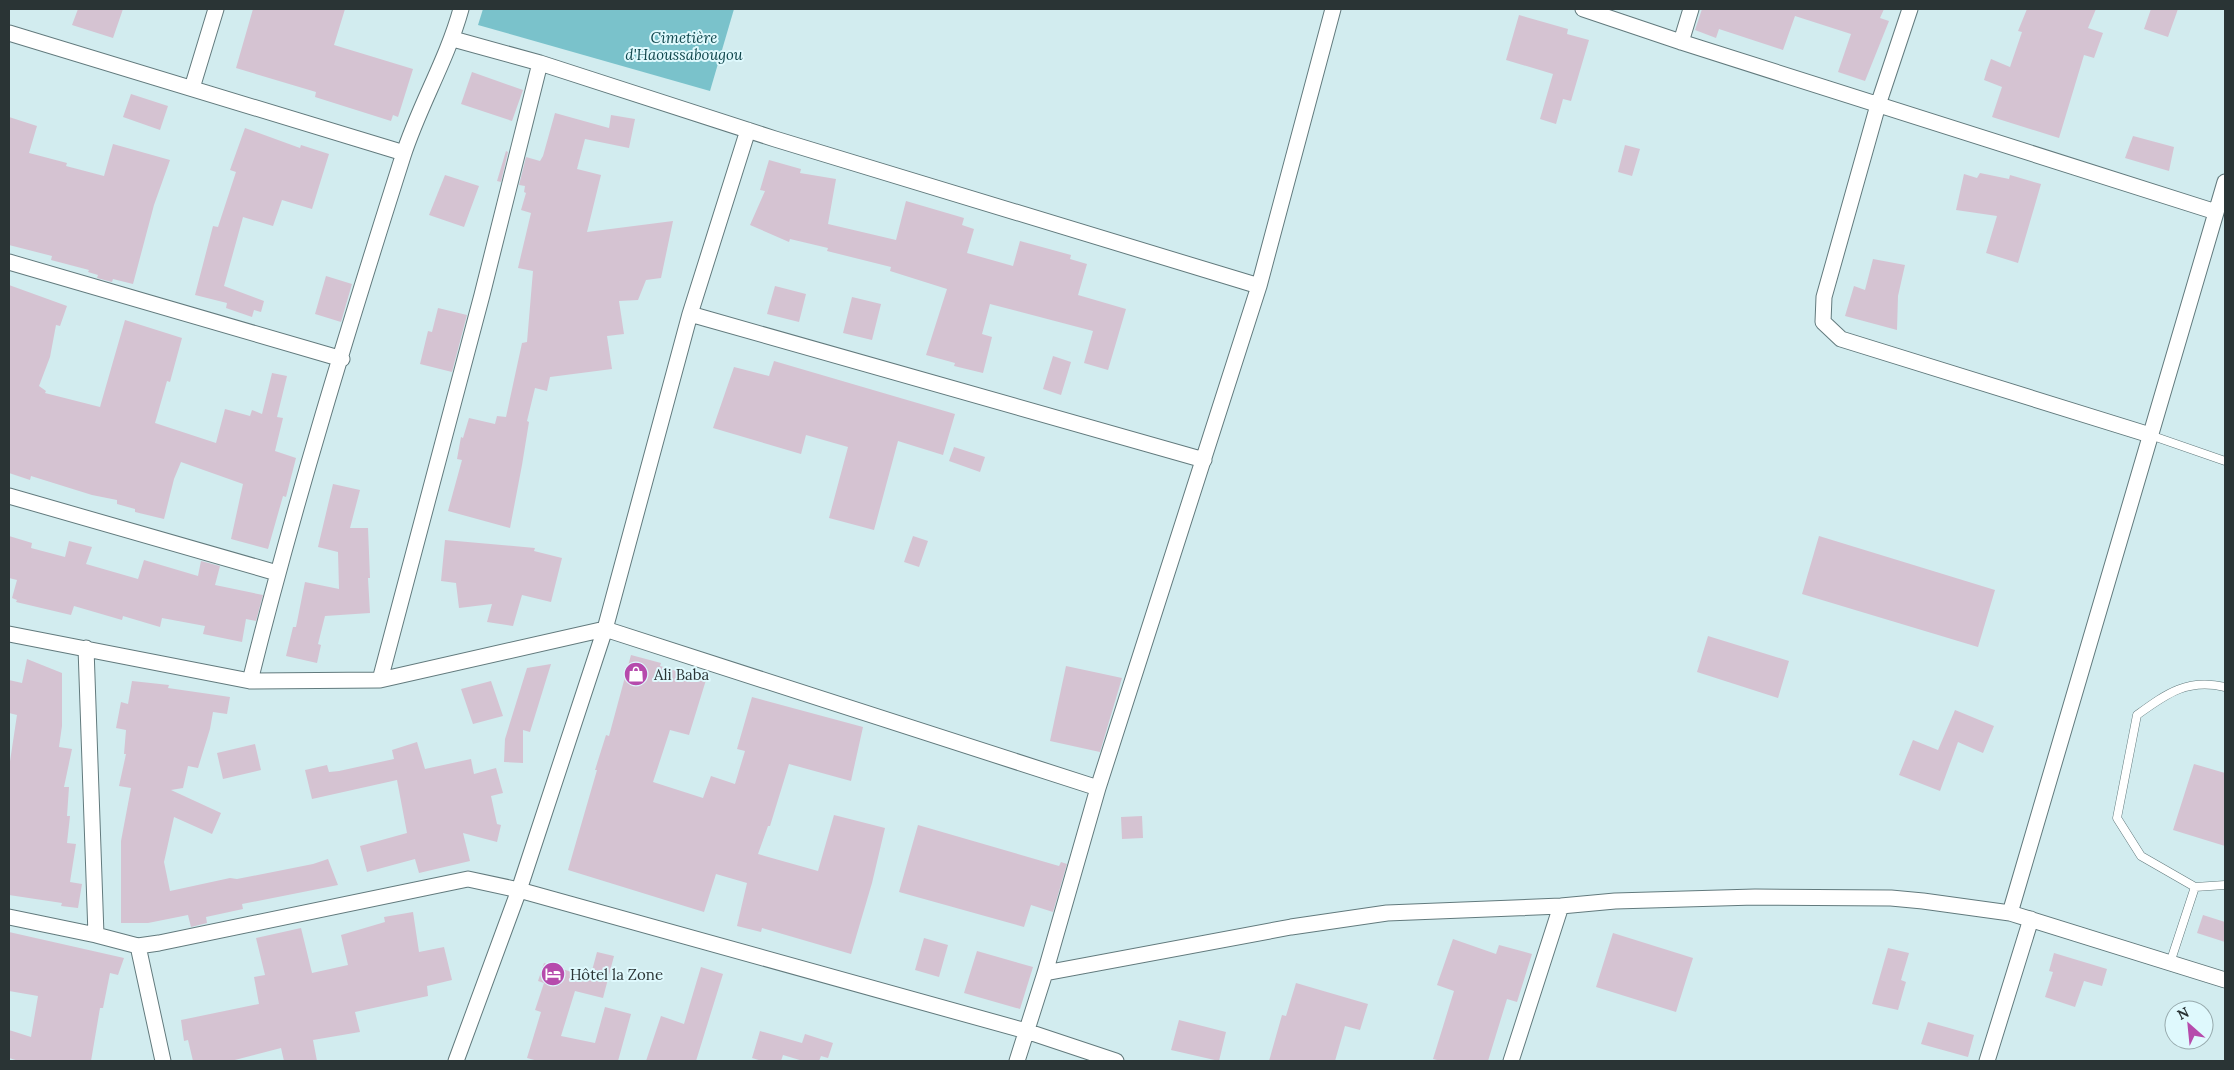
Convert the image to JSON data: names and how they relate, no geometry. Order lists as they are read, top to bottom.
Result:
{
  "parks": ["Cimetière d'Haoussabougou"],
  "places": {
    "shop": ["Ali Baba"],
    "hotel": ["Hôtel la Zone"]
  },
  "north": "top left"
}
